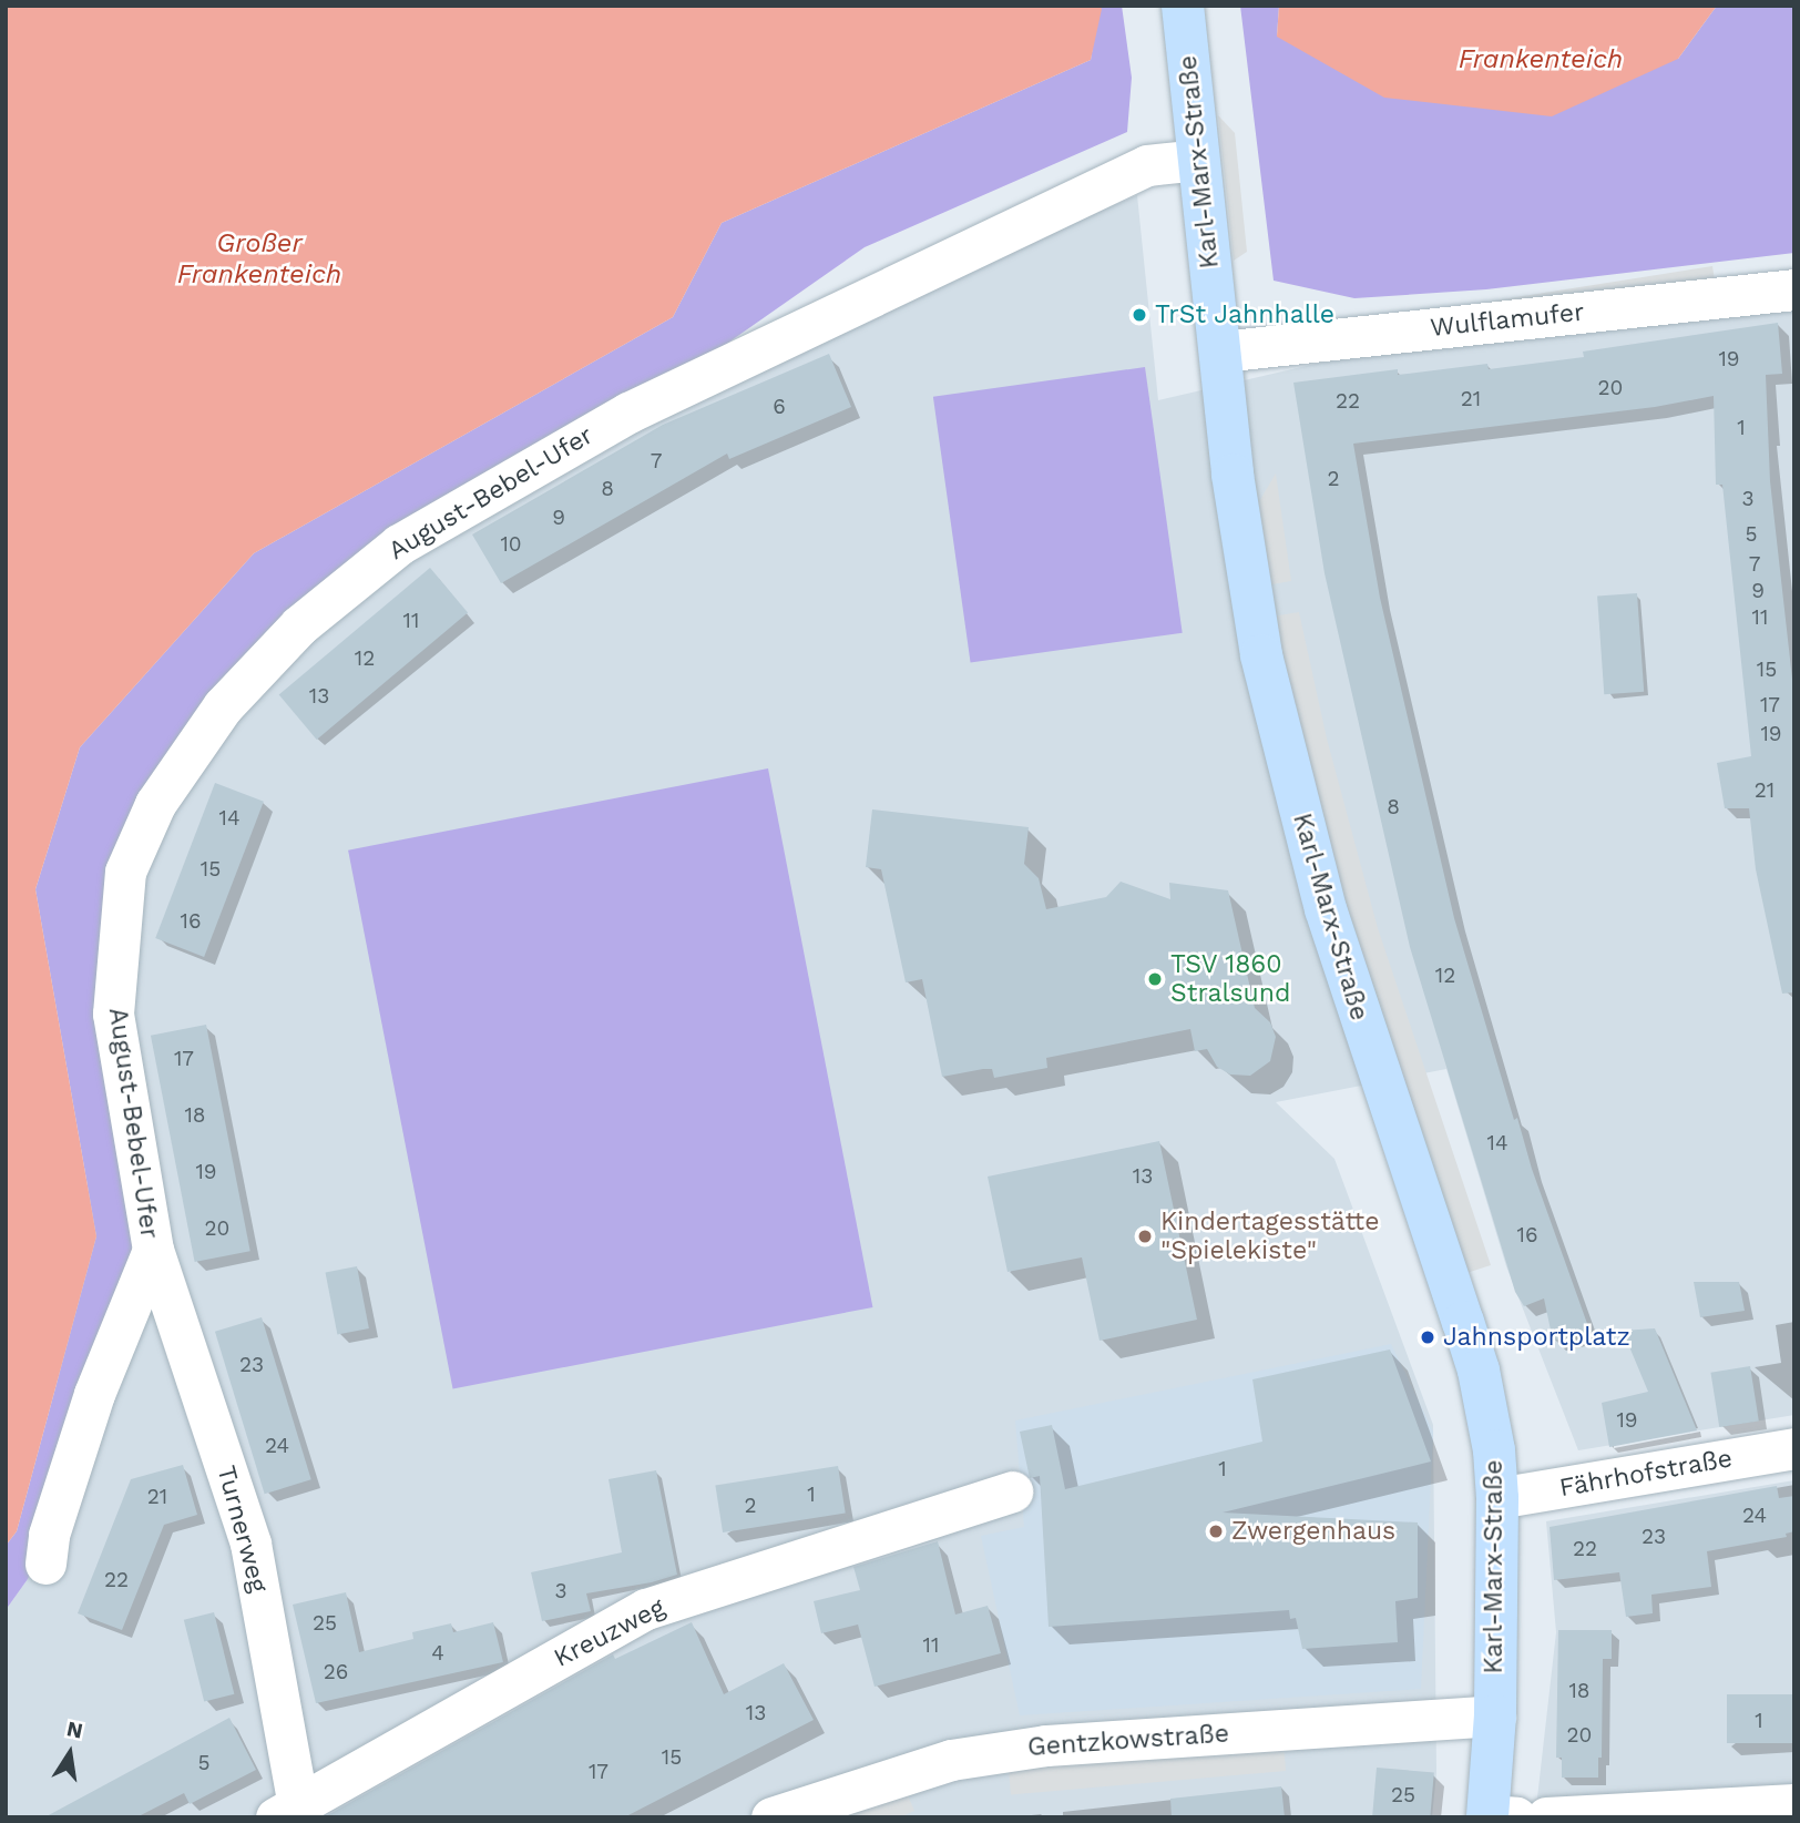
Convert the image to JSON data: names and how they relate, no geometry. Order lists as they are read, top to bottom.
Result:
{
  "streets": {
    "main road": ["Karl-Marx-Straße"],
    "street": [
      "Wulflamufer",
      "August-Bebel-Ufer",
      "Fährhofstraße",
      "Turnerweg",
      "Kreuzweg",
      "Gentzkowstraße"
    ]
  },
  "crossings": [
    ["Karl-Marx-Straße", "Wulflamufer"],
    ["Karl-Marx-Straße", "August-Bebel-Ufer"],
    ["Karl-Marx-Straße", "Fährhofstraße"],
    ["Karl-Marx-Straße", "Gentzkowstraße"],
    ["August-Bebel-Ufer", "Turnerweg"],
    ["Turnerweg", "Kreuzweg"]
  ],
  "water": ["Frankenteich", "Großer Frankenteich"],
  "places": [
    "TrSt Jahnhalle",
    "TSV 1860 Stralsund",
    "Kindertagesstätte \"Spielekiste\"",
    "Jahnsportplatz",
    "Zwergenhaus"
  ],
  "house_numbers": [
    "19",
    "20",
    "21",
    "22",
    "6",
    "1",
    "7",
    "2",
    "8",
    "3",
    "9",
    "5",
    "10",
    "7",
    "9",
    "11",
    "11",
    "12",
    "15",
    "13",
    "17",
    "19",
    "21",
    "8",
    "14",
    "15",
    "16",
    "12",
    "17",
    "18",
    "14",
    "19",
    "13",
    "20",
    "16",
    "23",
    "19",
    "24",
    "1",
    "1",
    "21",
    "2",
    "24",
    "23",
    "22",
    "22",
    "3",
    "25",
    "11",
    "4",
    "26",
    "18",
    "13",
    "1",
    "20",
    "15",
    "5",
    "17",
    "25"
  ],
  "north": "top"
}
